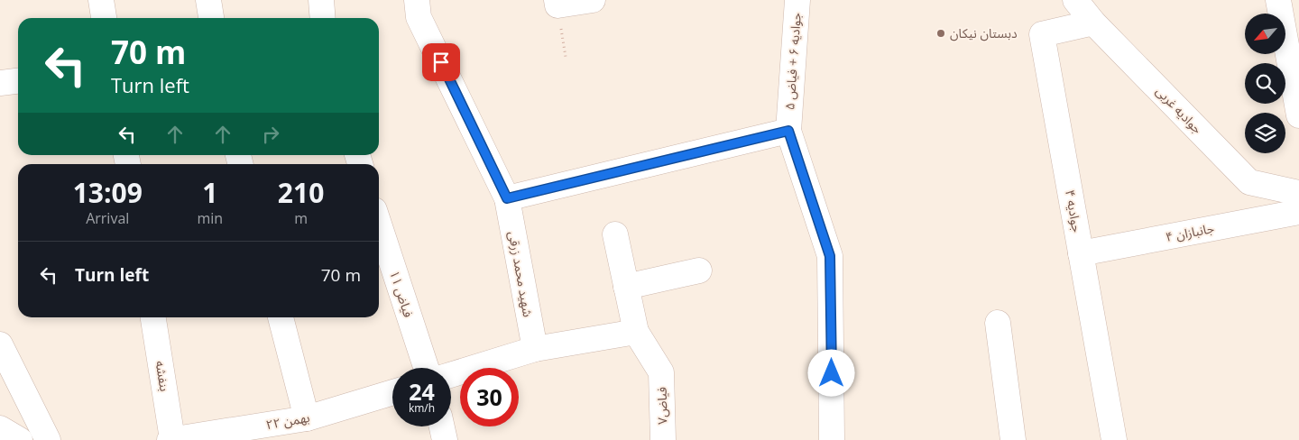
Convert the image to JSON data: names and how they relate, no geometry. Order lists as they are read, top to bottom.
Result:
{
  "streets": {
    "street": [
      "جوادیه ۶ + فیاض ۵",
      "جوادیه غربی",
      "جوادیه ۴",
      "جانبازان ۴",
      "شهید محمد زرقی",
      "فیاض ۱۱",
      "بنفشه",
      "فیاض۷",
      "بهمن ۲۲"
    ]
  },
  "crossings": [
    ["جوادیه غربی", "جوادیه ۴"],
    ["جوادیه ۴", "جانبازان ۴"],
    ["بنفشه", "بهمن ۲۲"]
  ],
  "places": ["دبستان نیکان"],
  "north": "bottom left",
  "page": {
    "turn": ["70 m", "Turn left"],
    "eta": [
      "13:09",
      "Arrival",
      "1",
      "min",
      "210",
      "m"
    ],
    "list": [
      {
        "name": "Turn left",
        "value": "70 m"
      }
    ],
    "speed": "24 km/h",
    "limit": "30"
  }
}
